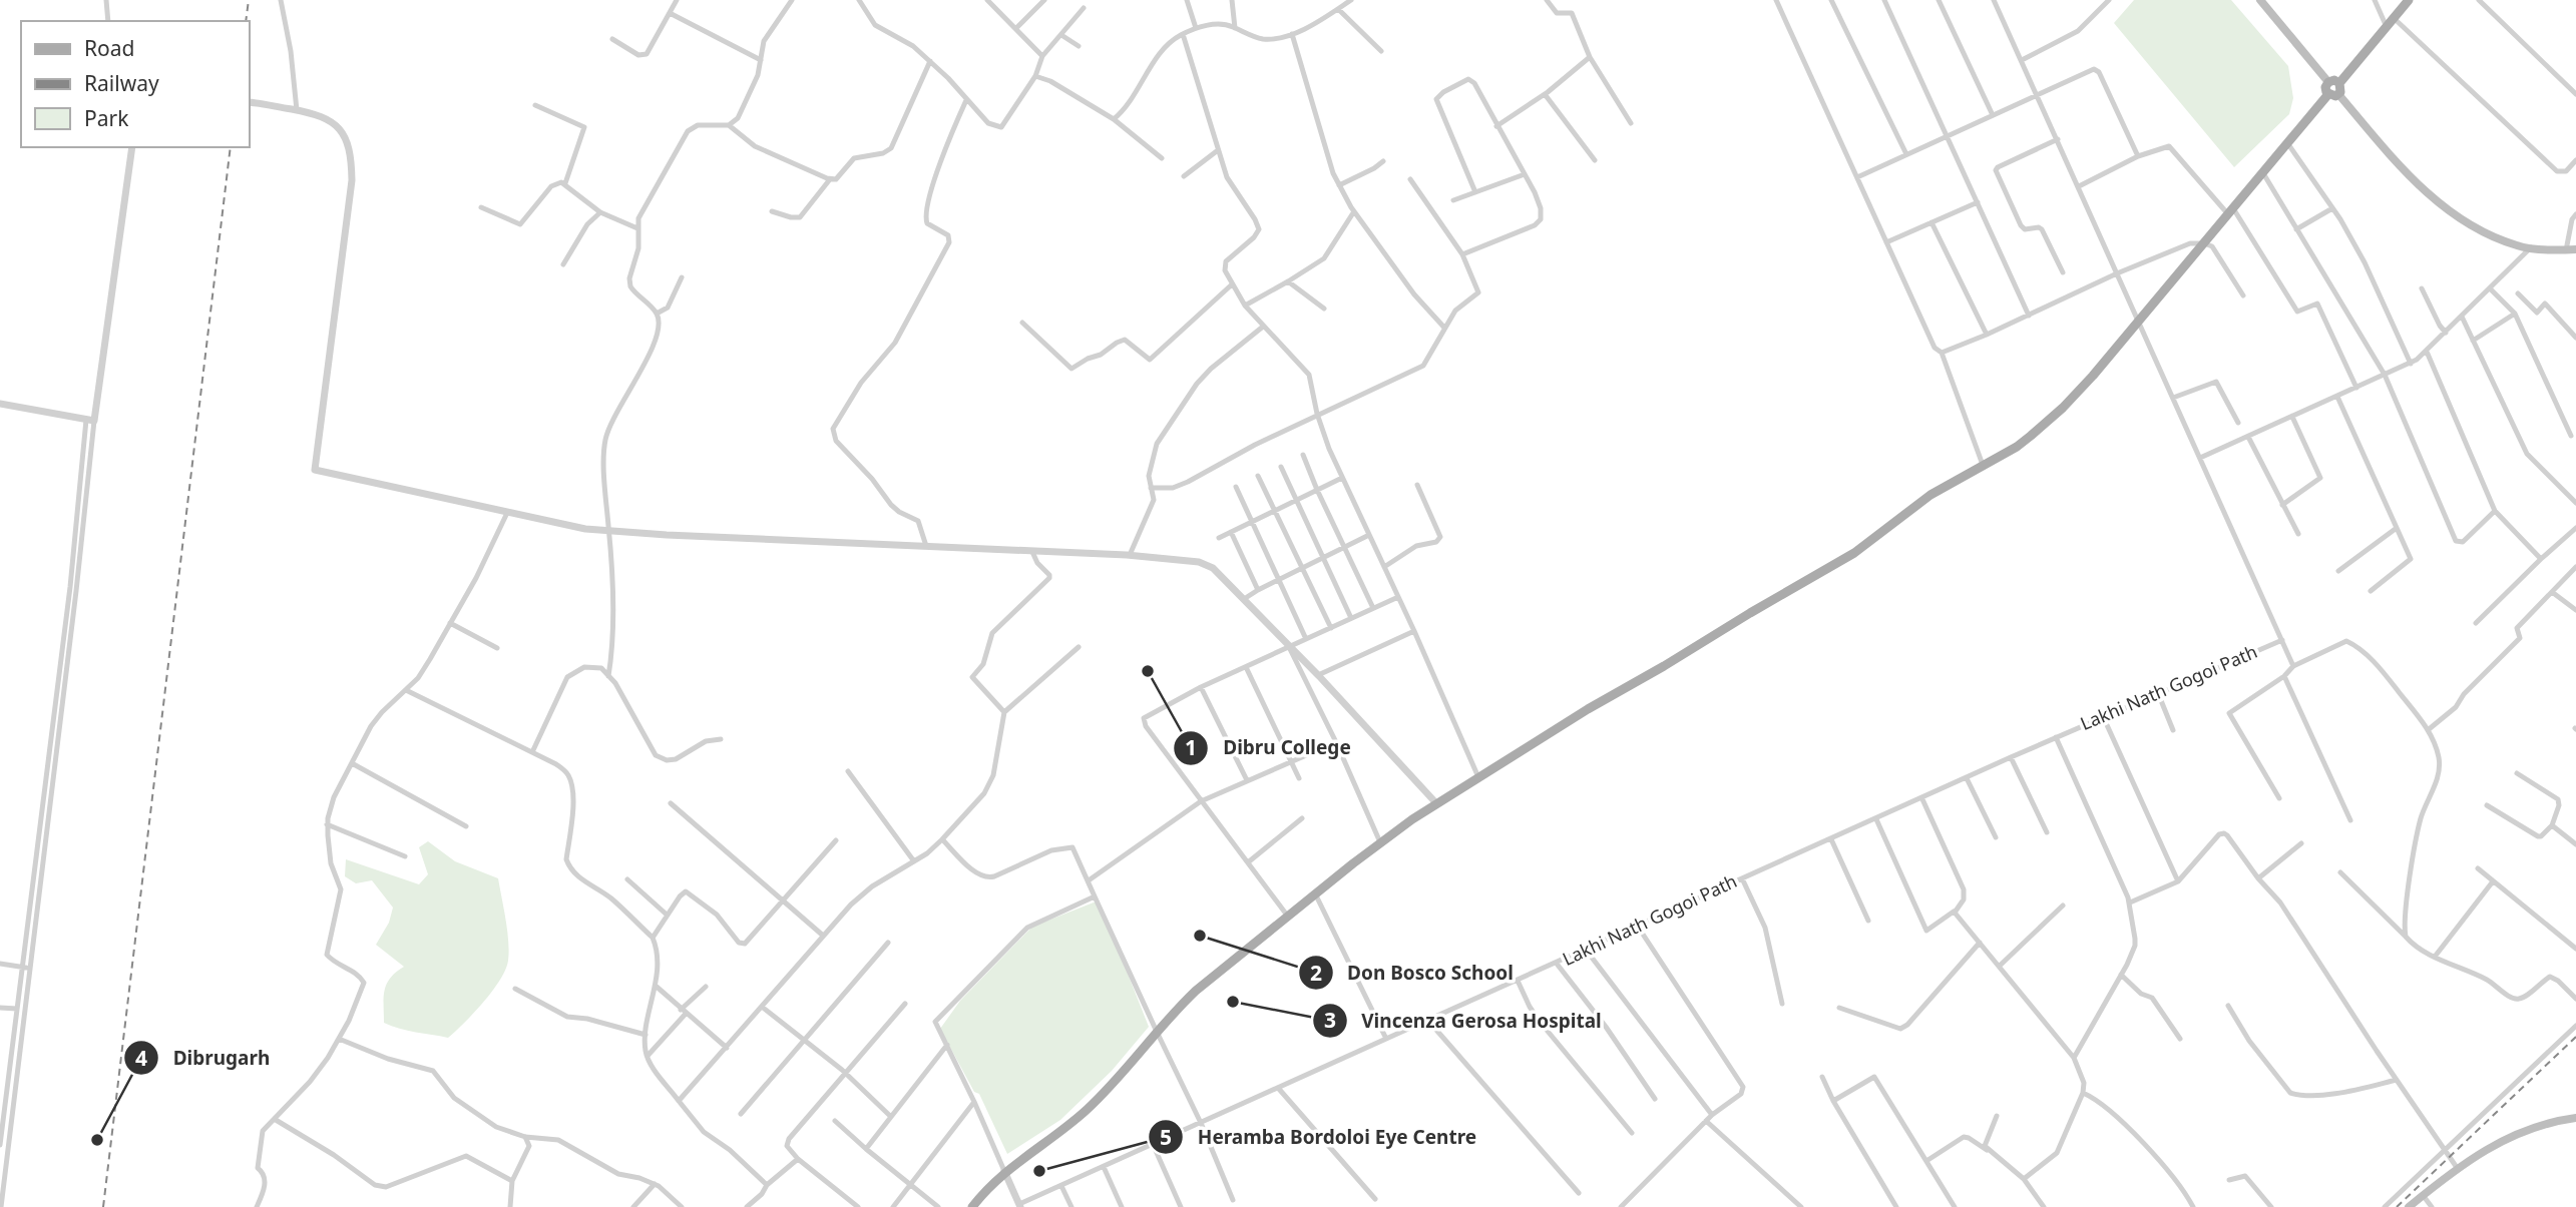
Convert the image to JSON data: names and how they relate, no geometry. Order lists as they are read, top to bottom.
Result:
{
  "streets": {
    "street": ["Lakhi Nath Gogoi Path"]
  },
  "places": [
    "Dibru College",
    "Don Bosco School",
    "Vincenza Gerosa Hospital",
    "Dibrugarh",
    "Heramba Bordoloi Eye Centre"
  ],
  "legend": ["Road", "Railway", "Park"]
}
